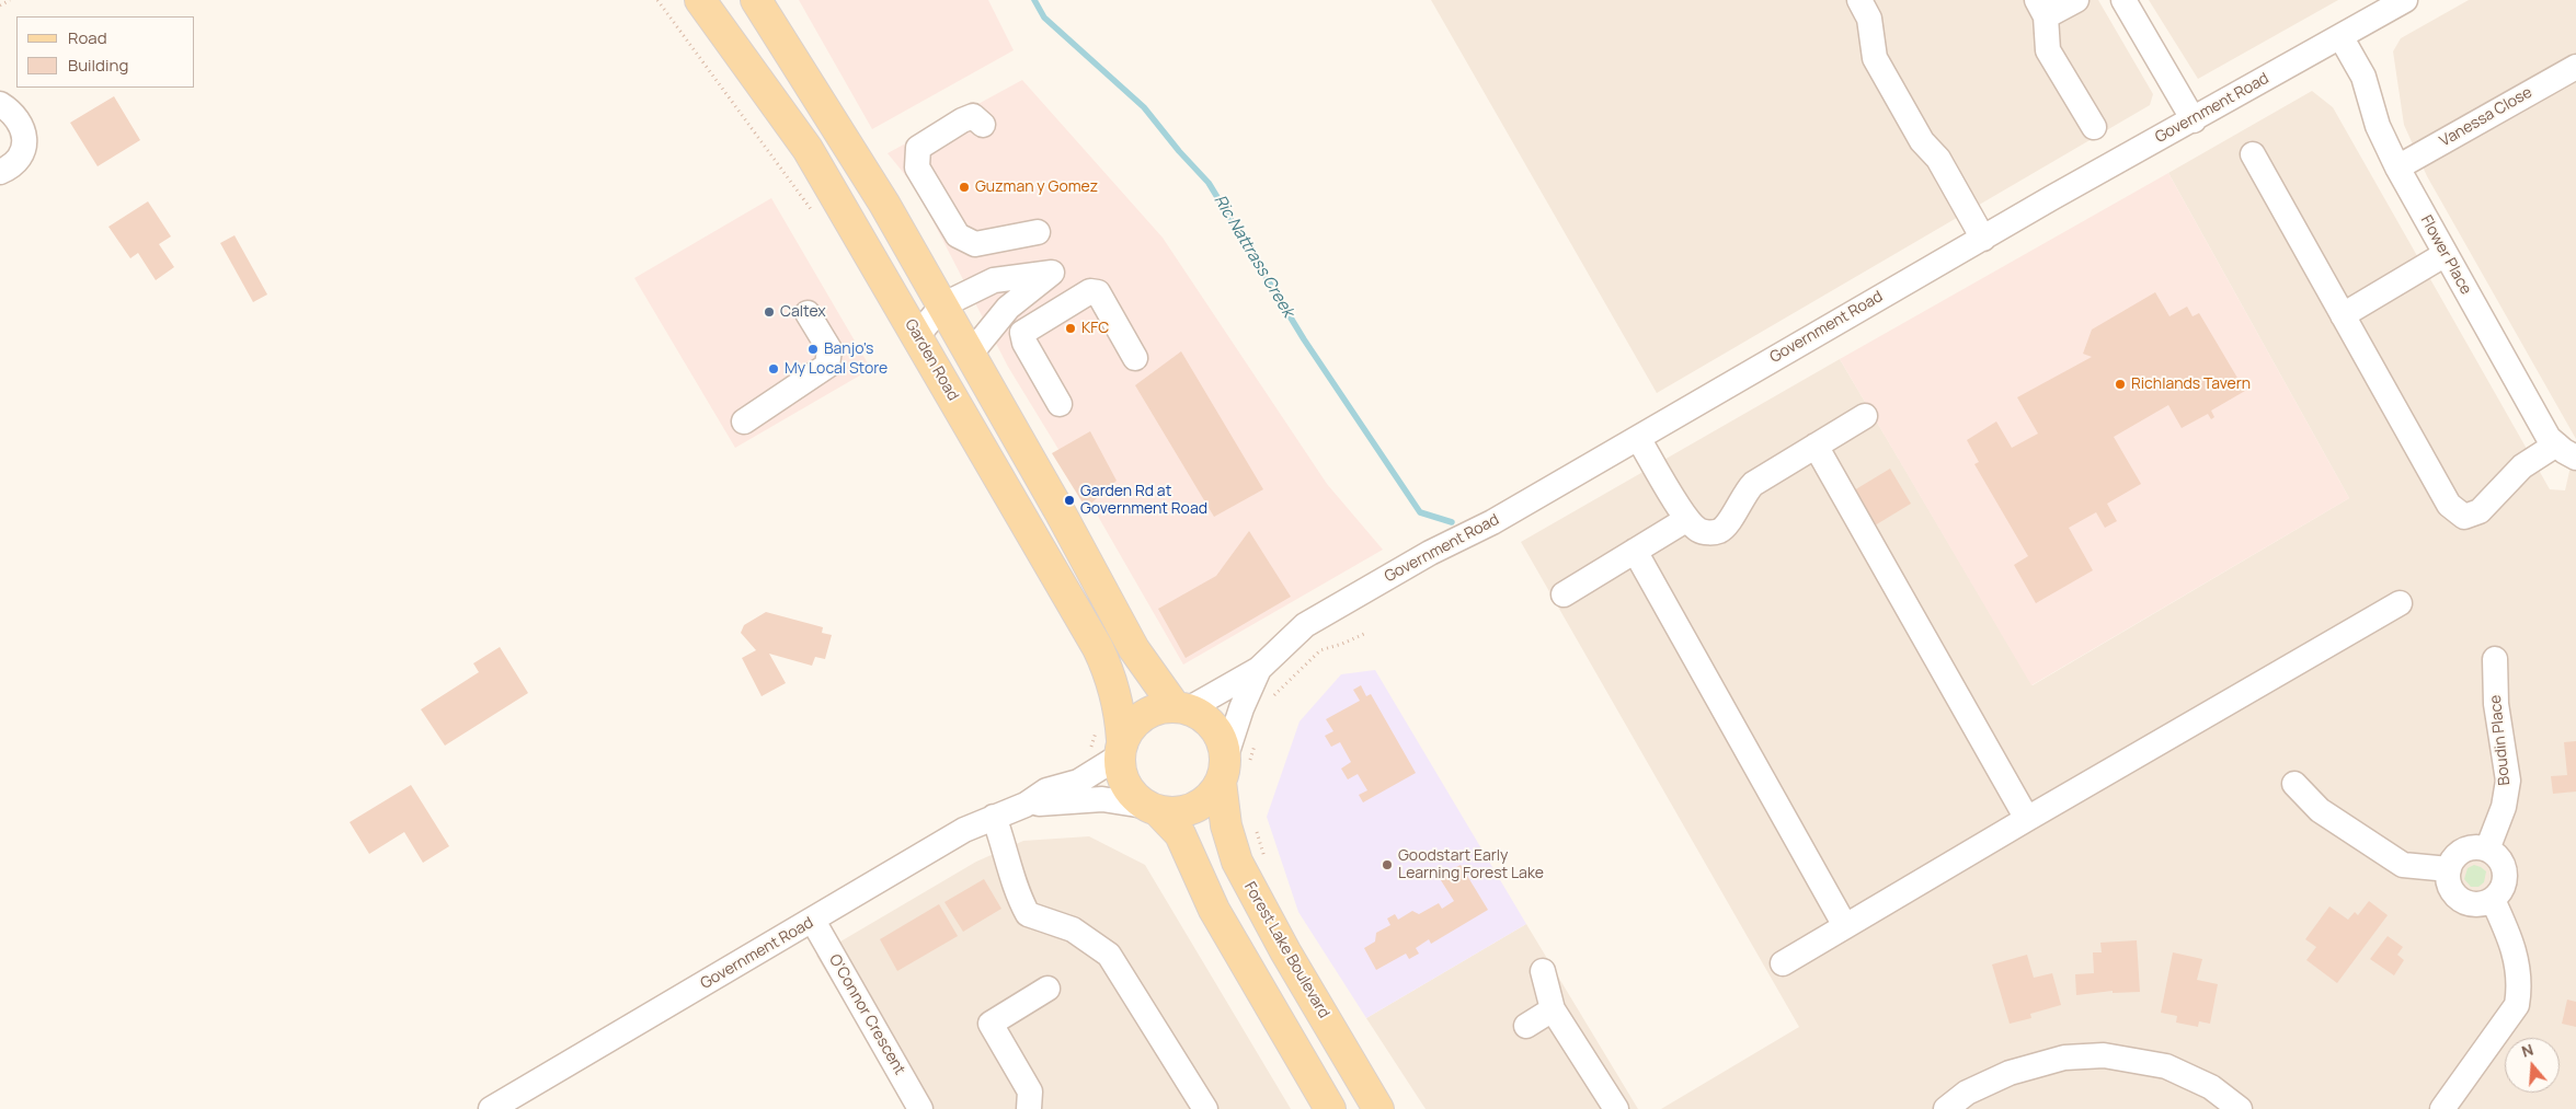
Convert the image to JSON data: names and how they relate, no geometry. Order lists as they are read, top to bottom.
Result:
{
  "streets": {
    "main road": ["Garden Road", "Forest Lake Boulevard"],
    "street": [
      "Government Road",
      "Vanessa Close",
      "Flower Place",
      "Boudin Place",
      "O'Connor Crescent"
    ]
  },
  "crossings": [
    ["Government Road", "Flower Place"],
    ["Government Road", "Garden Road"],
    ["Government Road", "Forest Lake Boulevard"],
    ["Government Road", "O'Connor Crescent"],
    ["Vanessa Close", "Flower Place"],
    ["Garden Road", "Forest Lake Boulevard"]
  ],
  "water": ["Ric Nattrass Creek"],
  "places": [
    "Guzman y Gomez",
    "Caltex",
    "KFC",
    "Banjo's",
    "My Local Store",
    "Richlands Tavern",
    "Garden Rd at Government Road",
    "Goodstart Early Learning Forest Lake"
  ],
  "legend": ["Road", "Building"],
  "north": "top"
}
